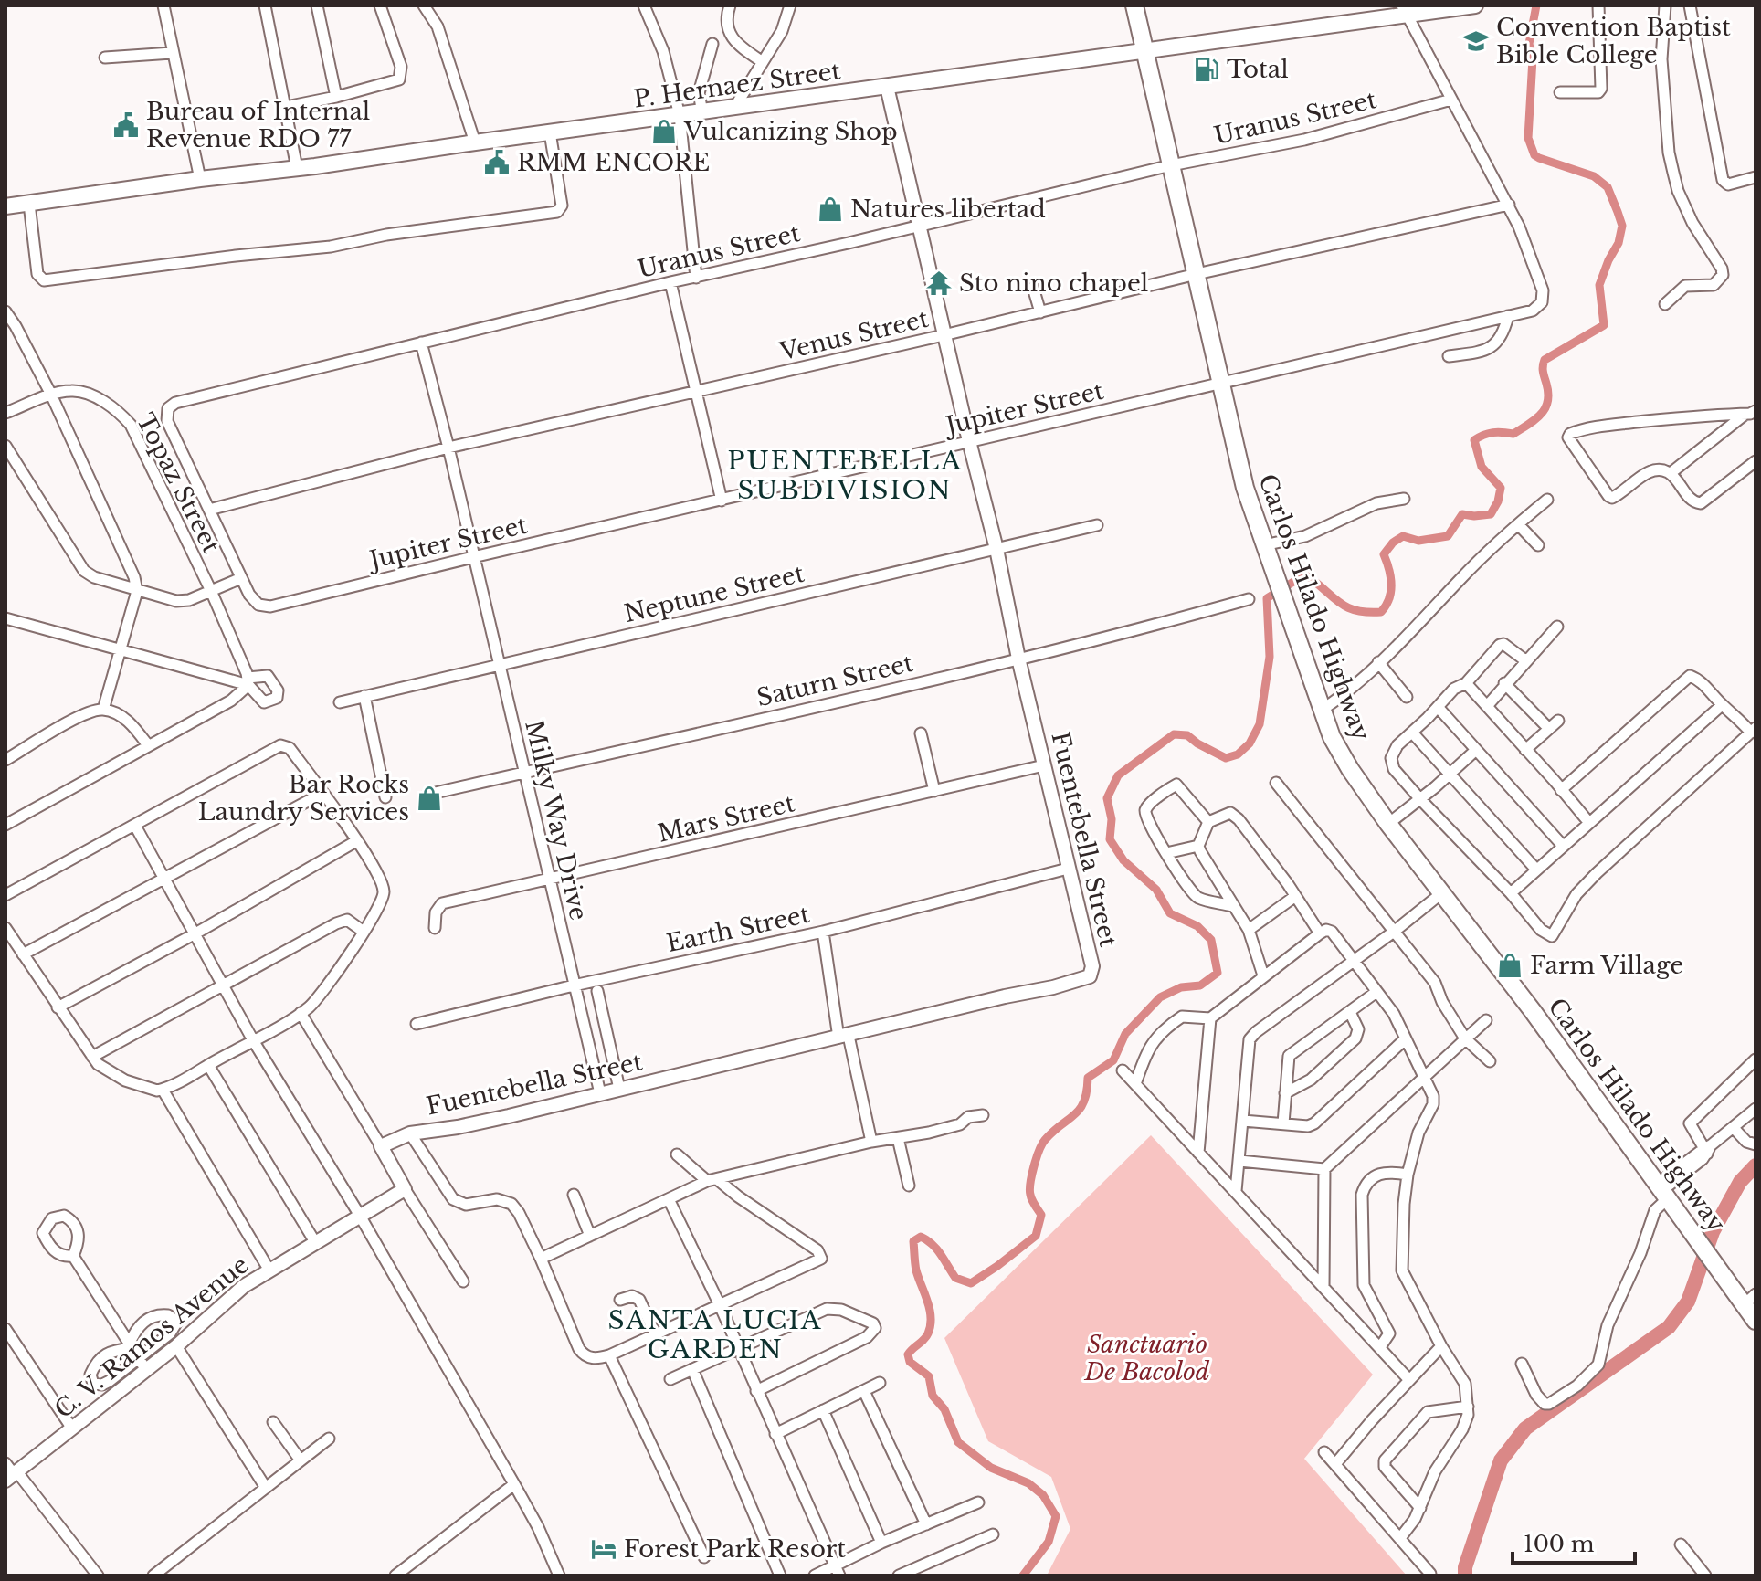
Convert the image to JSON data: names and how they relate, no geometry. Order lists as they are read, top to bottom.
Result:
{
  "streets": {
    "main road": ["P. Hernaez Street", "Carlos Hilado Highway"],
    "street": [
      "Uranus Street",
      "Venus Street",
      "Jupiter Street",
      "Topaz Street",
      "Neptune Street",
      "Saturn Street",
      "Mars Street",
      "Milky Way Drive",
      "Fuentebella Street",
      "Earth Street",
      "C. V. Ramos Avenue"
    ]
  },
  "crossings": [
    ["P. Hernaez Street", "Carlos Hilado Highway"],
    ["P. Hernaez Street", "Fuentebella Street"],
    ["Uranus Street", "Venus Street"],
    ["Uranus Street", "Carlos Hilado Highway"],
    ["Uranus Street", "Milky Way Drive"],
    ["Uranus Street", "Fuentebella Street"],
    ["Venus Street", "Jupiter Street"],
    ["Venus Street", "Carlos Hilado Highway"],
    ["Venus Street", "Milky Way Drive"],
    ["Venus Street", "Fuentebella Street"],
    ["Jupiter Street", "Carlos Hilado Highway"],
    ["Jupiter Street", "Milky Way Drive"],
    ["Jupiter Street", "Fuentebella Street"],
    ["Neptune Street", "Milky Way Drive"],
    ["Neptune Street", "Fuentebella Street"],
    ["Saturn Street", "Milky Way Drive"],
    ["Saturn Street", "Fuentebella Street"],
    ["Mars Street", "Milky Way Drive"],
    ["Mars Street", "Fuentebella Street"],
    ["Milky Way Drive", "Fuentebella Street"],
    ["Milky Way Drive", "Earth Street"],
    ["Fuentebella Street", "Earth Street"]
  ],
  "districts": ["PUENTEBELLA SUBDIVISION", "SANTA LUCIA GARDEN"],
  "parks": ["Sanctuario De Bacolod"],
  "places": {
    "school or university": ["Convention Baptist Bible College"],
    "fuel station": ["Total"],
    "public building": ["Bureau of Internal Revenue RDO 77", "RMM ENCORE"],
    "shop": [
      "Vulcanizing Shop",
      "Natures libertad",
      "Bar Rocks Laundry Services",
      "Farm Village"
    ],
    "temple": ["Sto nino chapel"],
    "hotel": ["Forest Park Resort"]
  },
  "scale_bar": "100 m"
}
